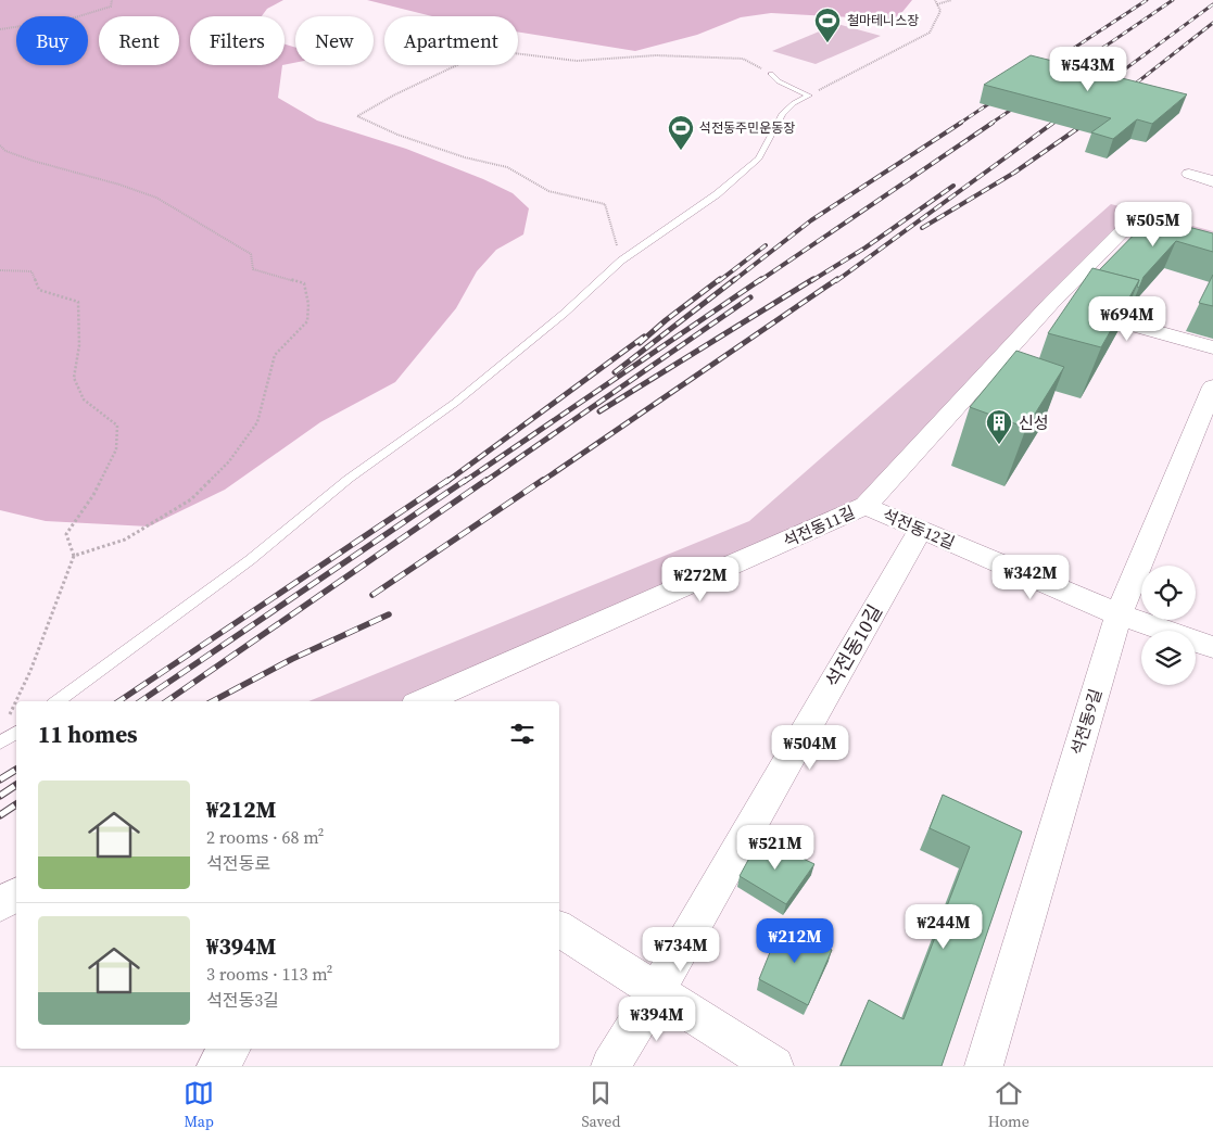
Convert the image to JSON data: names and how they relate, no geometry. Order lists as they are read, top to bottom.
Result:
{
  "streets": {
    "street": [
      "석전동11길",
      "석전동12길",
      "석전동10길",
      "석전동9길"
    ]
  },
  "crossings": [
    ["석전동11길", "석전동12길"],
    ["석전동12길", "석전동10길"],
    ["석전동12길", "석전동9길"]
  ],
  "places": {
    "sports": ["철마테니스장", "석전동주민운동장"],
    "building": ["신성"]
  },
  "page": {
    "chip": [
      "Buy",
      "Rent",
      "Filters",
      "New",
      "Apartment"
    ],
    "price": [
      "₩543M",
      "₩505M",
      "₩694M",
      "₩342M",
      "₩272M",
      "₩504M",
      "₩521M",
      "₩244M",
      "₩212M",
      "₩734M",
      "₩394M"
    ],
    "heading": "11 homes",
    "list": [
      {
        "name": "₩212M",
        "note": "2 rooms · 68 m² · 석전동로"
      },
      {
        "name": "₩394M",
        "note": "3 rooms · 113 m² · 석전동3길"
      }
    ],
    "tabs": ["Map", "Saved", "Home"]
  }
}
